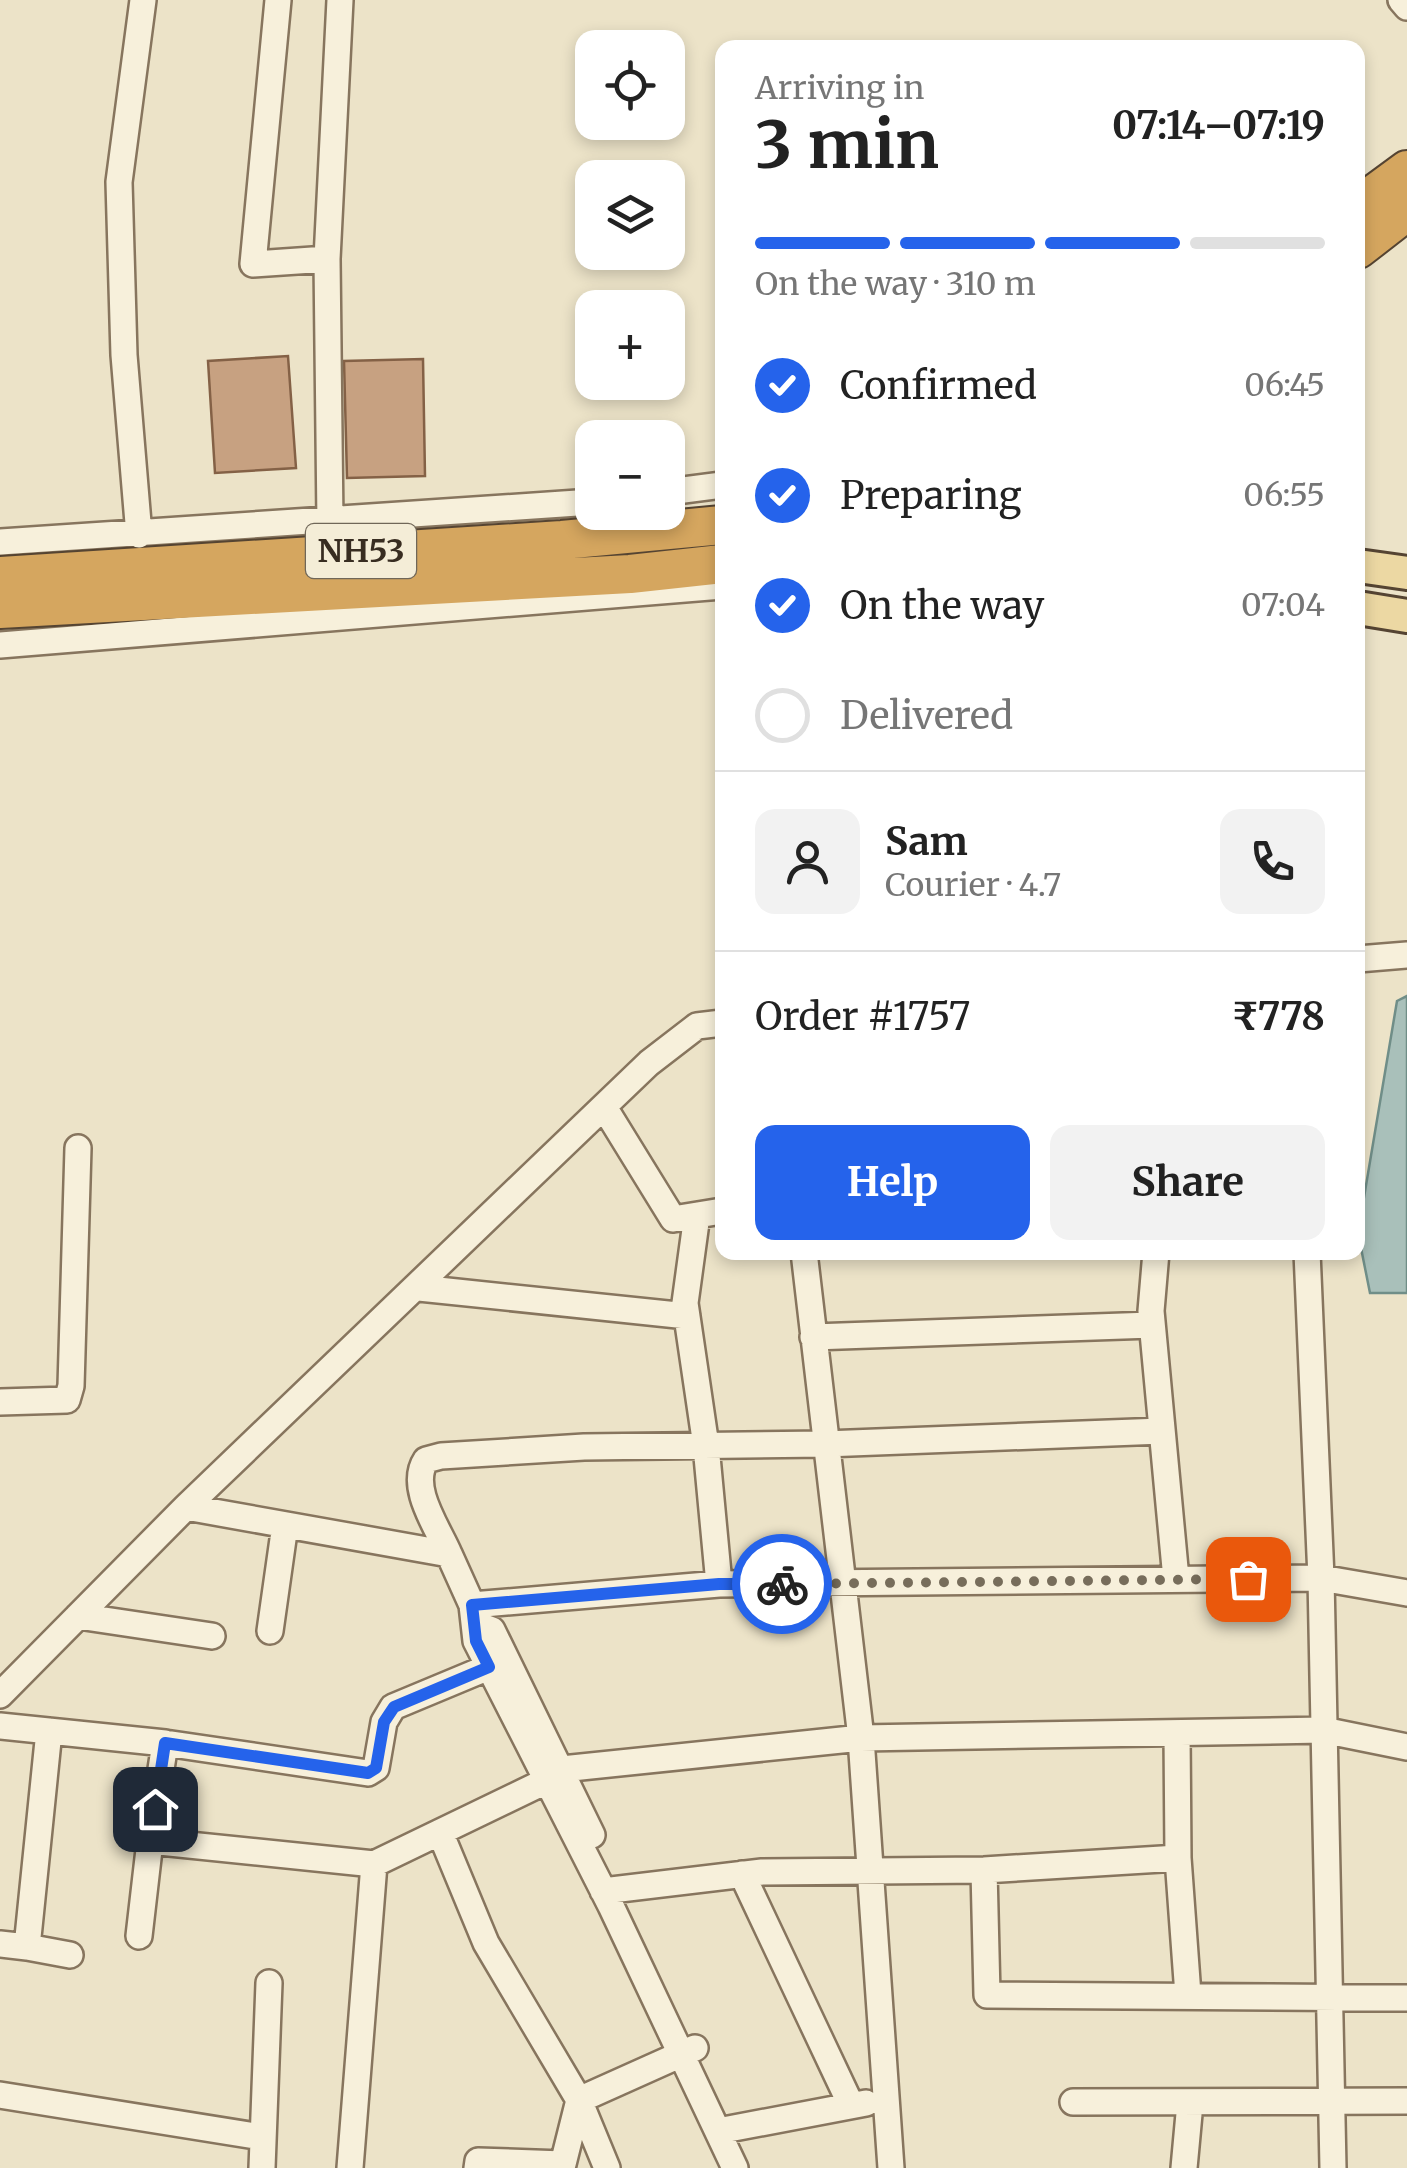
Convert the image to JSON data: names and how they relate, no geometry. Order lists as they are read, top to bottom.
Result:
{
  "streets": {
    "highway": ["NH53"]
  },
  "page": {
    "map_buttons": ["+", "−"],
    "heading": ["3 min", "Arriving in", "07:14–07:19"],
    "panel": [
      "Sam",
      "Courier · 4.7",
      "Order #1757",
      "₹778"
    ],
    "bar": "On the way · 310 m",
    "list": [
      ["Confirmed", "06:45"],
      ["Preparing", "06:55"],
      ["On the way", "07:04"],
      "Delivered"
    ],
    "buttons": ["Help", "Share"]
  }
}
